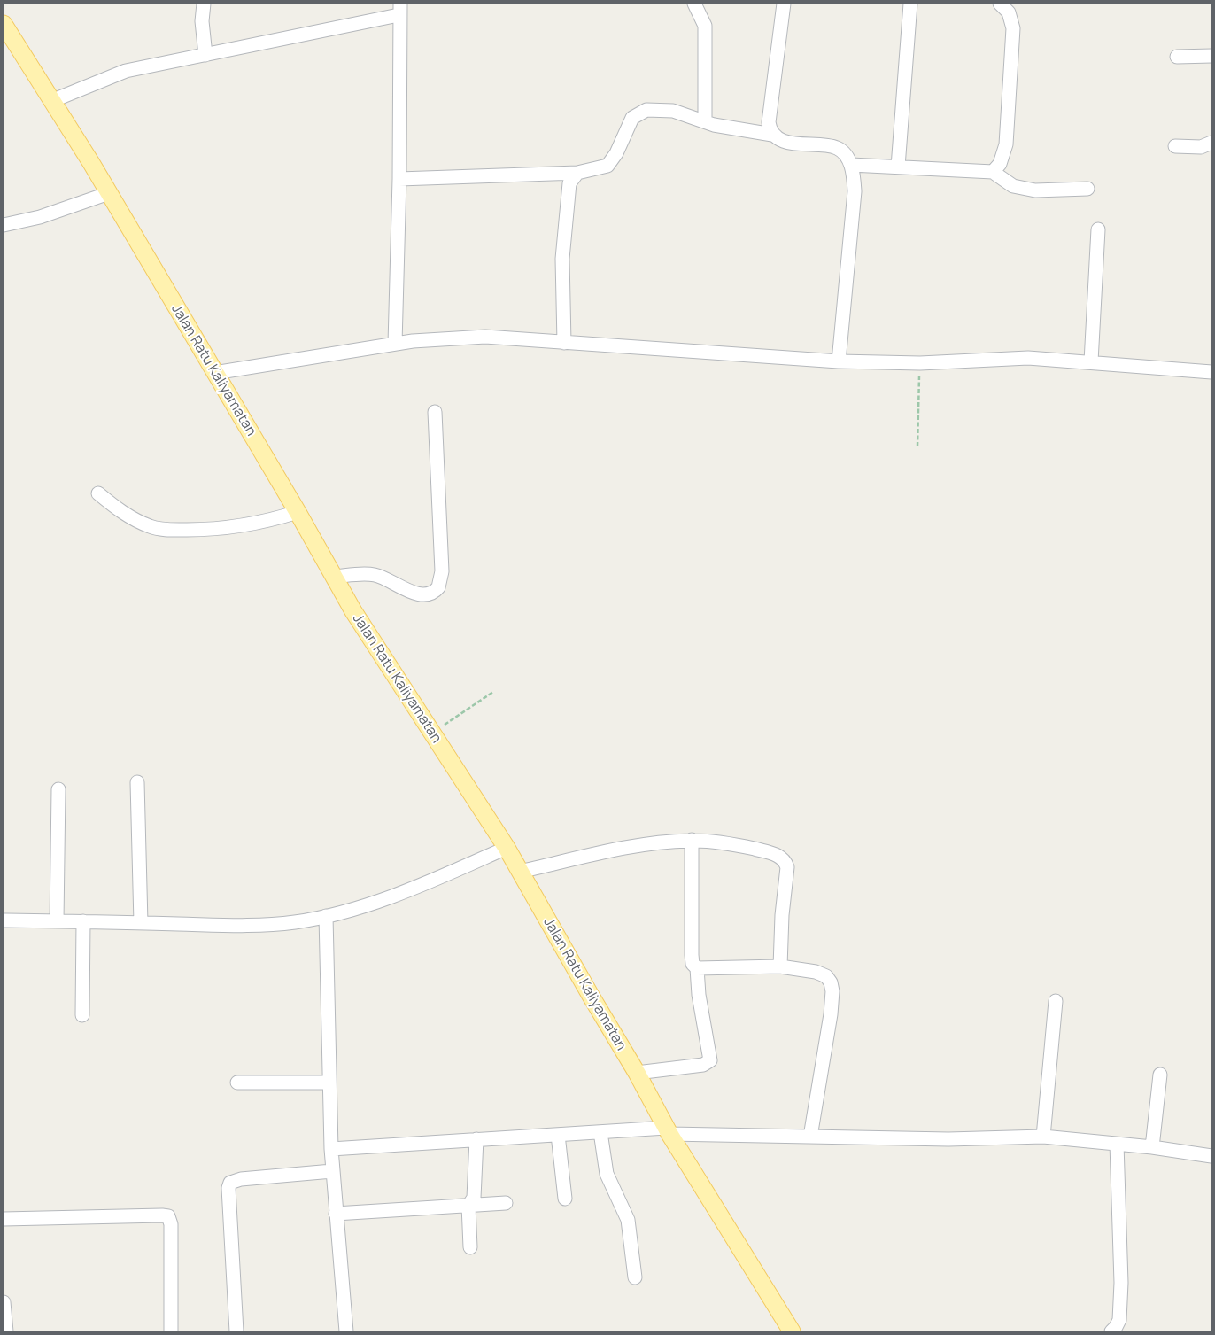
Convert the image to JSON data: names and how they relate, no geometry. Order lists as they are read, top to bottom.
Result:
{
  "streets": {
    "main road": ["Jalan Ratu Kaliyamatan"]
  }
}
